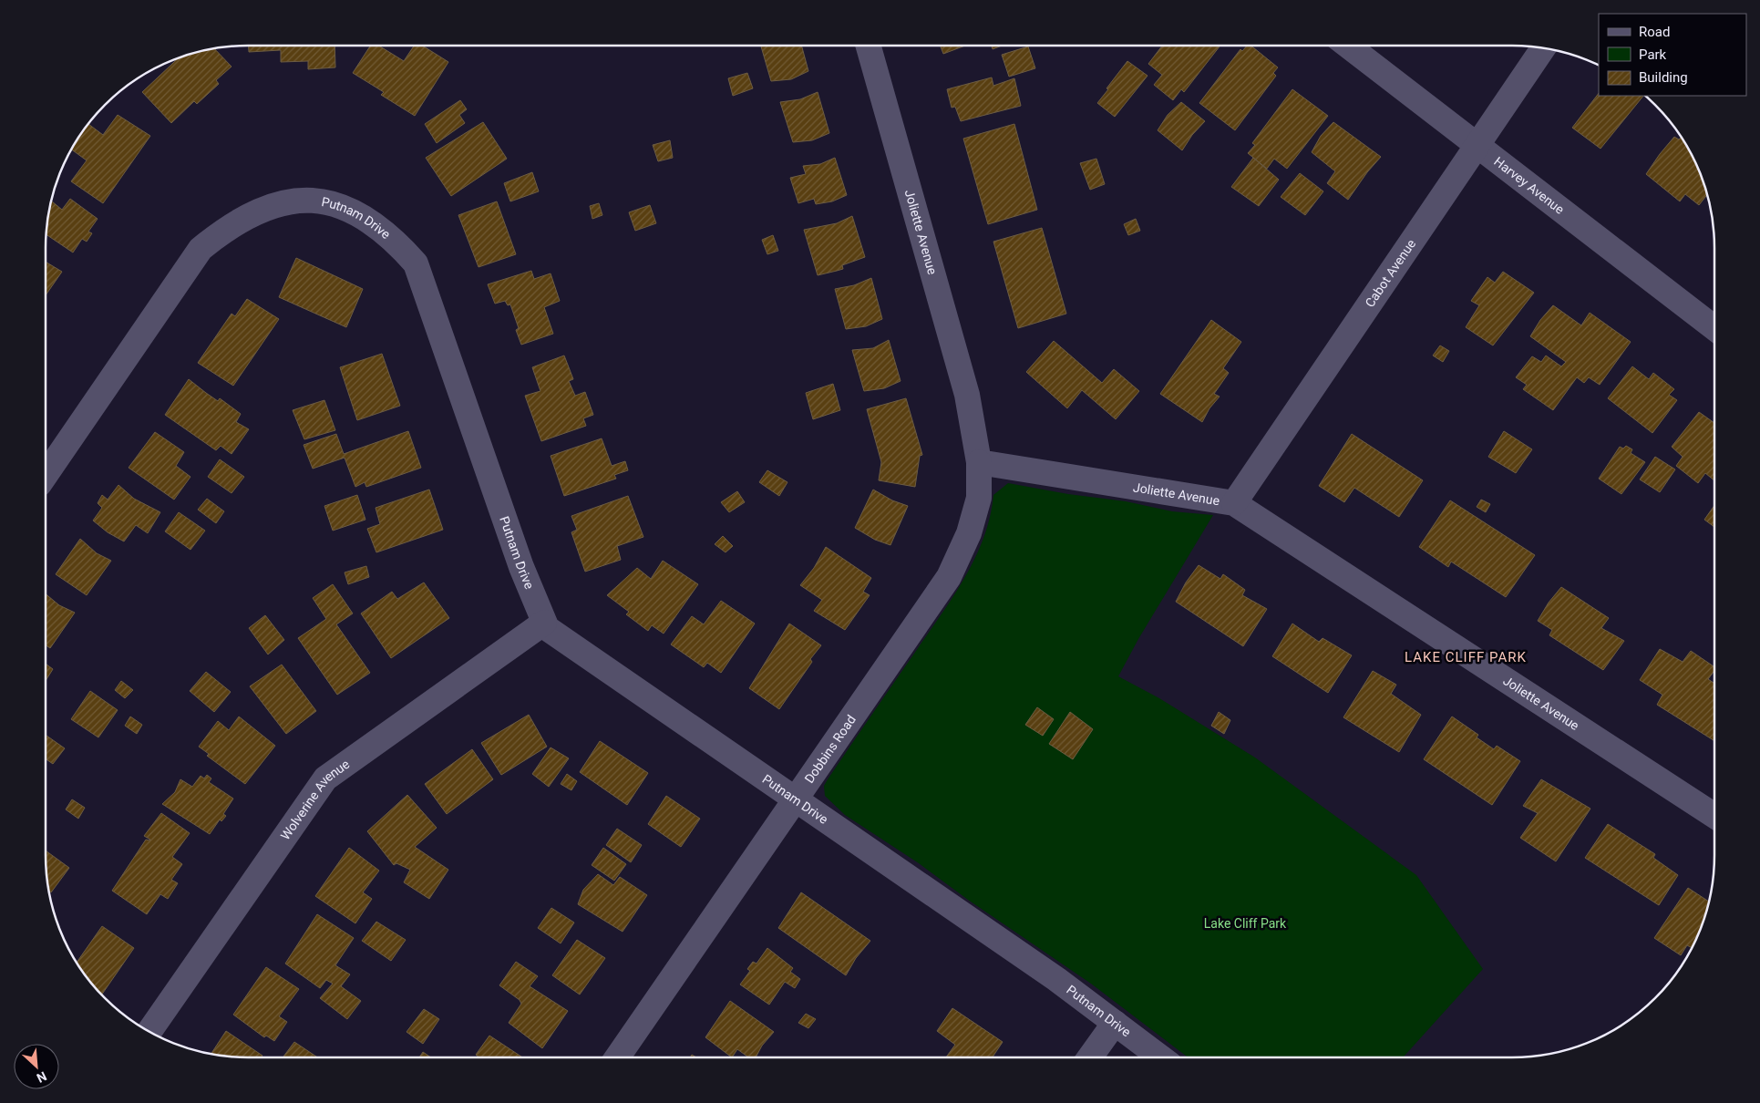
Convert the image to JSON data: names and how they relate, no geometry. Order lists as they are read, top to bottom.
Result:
{
  "streets": {
    "street": [
      "Harvey Avenue",
      "Putnam Drive",
      "Joliette Avenue",
      "Cabot Avenue",
      "Dobbins Road",
      "Wolverine Avenue"
    ]
  },
  "crossings": [
    ["Harvey Avenue", "Cabot Avenue"],
    ["Putnam Drive", "Dobbins Road"],
    ["Putnam Drive", "Wolverine Avenue"],
    ["Joliette Avenue", "Cabot Avenue"],
    ["Joliette Avenue", "Dobbins Road"]
  ],
  "districts": ["LAKE CLIFF PARK"],
  "parks": ["Lake Cliff Park"],
  "legend": ["Road", "Park", "Building"],
  "north": "bottom right"
}
